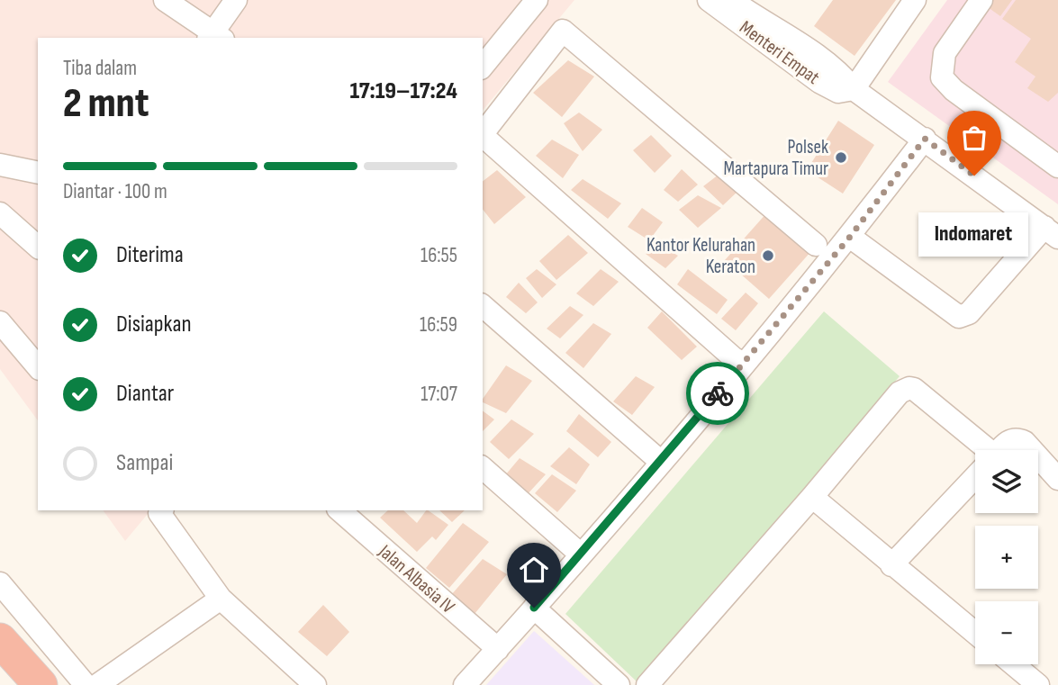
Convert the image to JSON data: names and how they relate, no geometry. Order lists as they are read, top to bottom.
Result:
{
  "streets": {
    "street": ["Menteri Empat", "Jalan Albasia IV"]
  },
  "places": ["Polsek Martapura Timur", "Indomaret", "Kantor Kelurahan Keraton"],
  "page": {
    "heading": ["2 mnt", "Tiba dalam", "17:19–17:24"],
    "bar": "Diantar · 100 m",
    "bubble": "Indomaret",
    "list": [
      ["Diterima", "16:55"],
      ["Disiapkan", "16:59"],
      ["Diantar", "17:07"],
      "Sampai"
    ],
    "map_buttons": ["+", "−"]
  }
}
